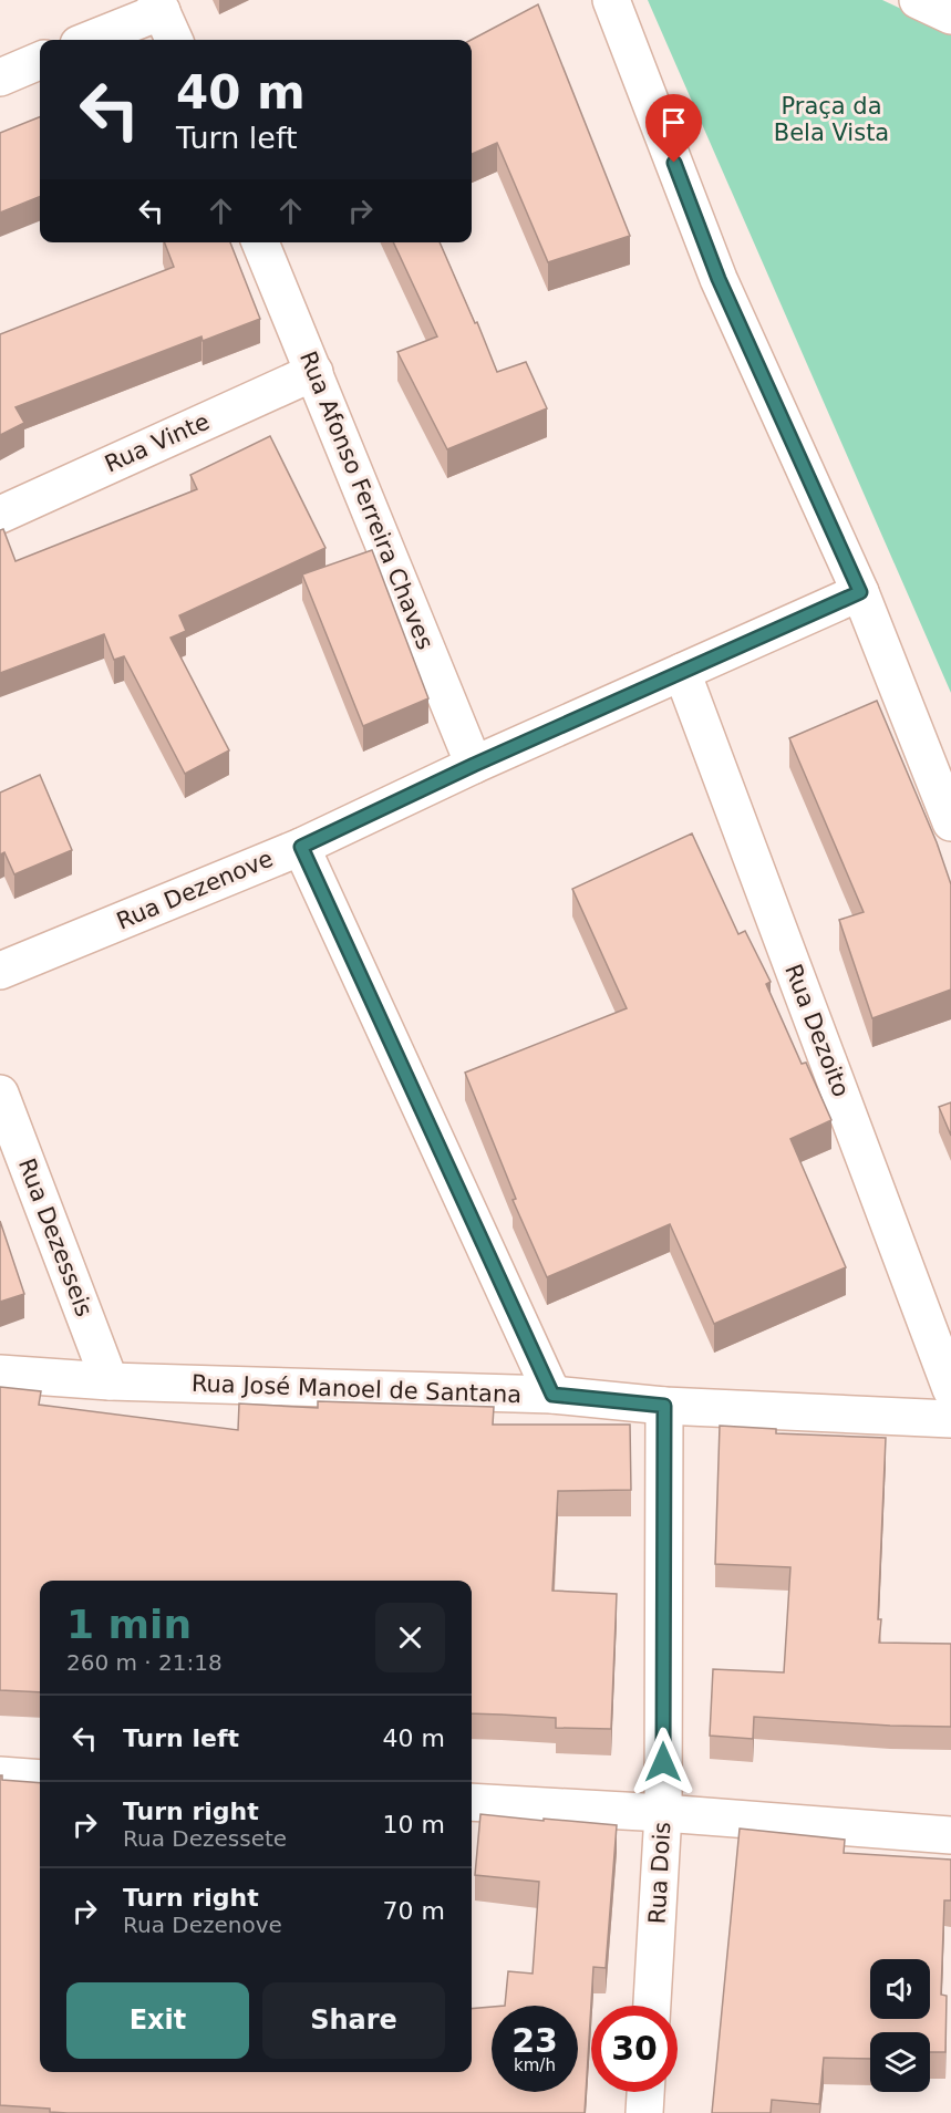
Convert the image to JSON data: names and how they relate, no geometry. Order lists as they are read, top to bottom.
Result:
{
  "streets": {
    "street": [
      "Rua Vinte",
      "Rua Afonso Ferreira Chaves",
      "Rua Dezenove",
      "Rua Dezoito",
      "Rua Dezesseis",
      "Rua José Manoel de Santana",
      "Rua Dois"
    ]
  },
  "crossings": [
    ["Rua Vinte", "Rua Afonso Ferreira Chaves"],
    ["Rua Afonso Ferreira Chaves", "Rua Dezenove"],
    ["Rua Dezenove", "Rua Dezoito"],
    ["Rua Dezesseis", "Rua José Manoel de Santana"],
    ["Rua José Manoel de Santana", "Rua Dois"]
  ],
  "parks": ["Praça da Bela Vista"],
  "page": {
    "turn": ["40 m", "Turn left"],
    "heading": ["1 min", "260 m · 21:18"],
    "list": [
      {
        "name": "Turn left",
        "value": "40 m"
      },
      {
        "name": "Turn right",
        "note": "Rua Dezessete",
        "value": "10 m"
      },
      {
        "name": "Turn right",
        "note": "Rua Dezenove",
        "value": "70 m"
      }
    ],
    "buttons": ["Exit", "Share"],
    "speed": "23 km/h",
    "limit": "30"
  }
}
